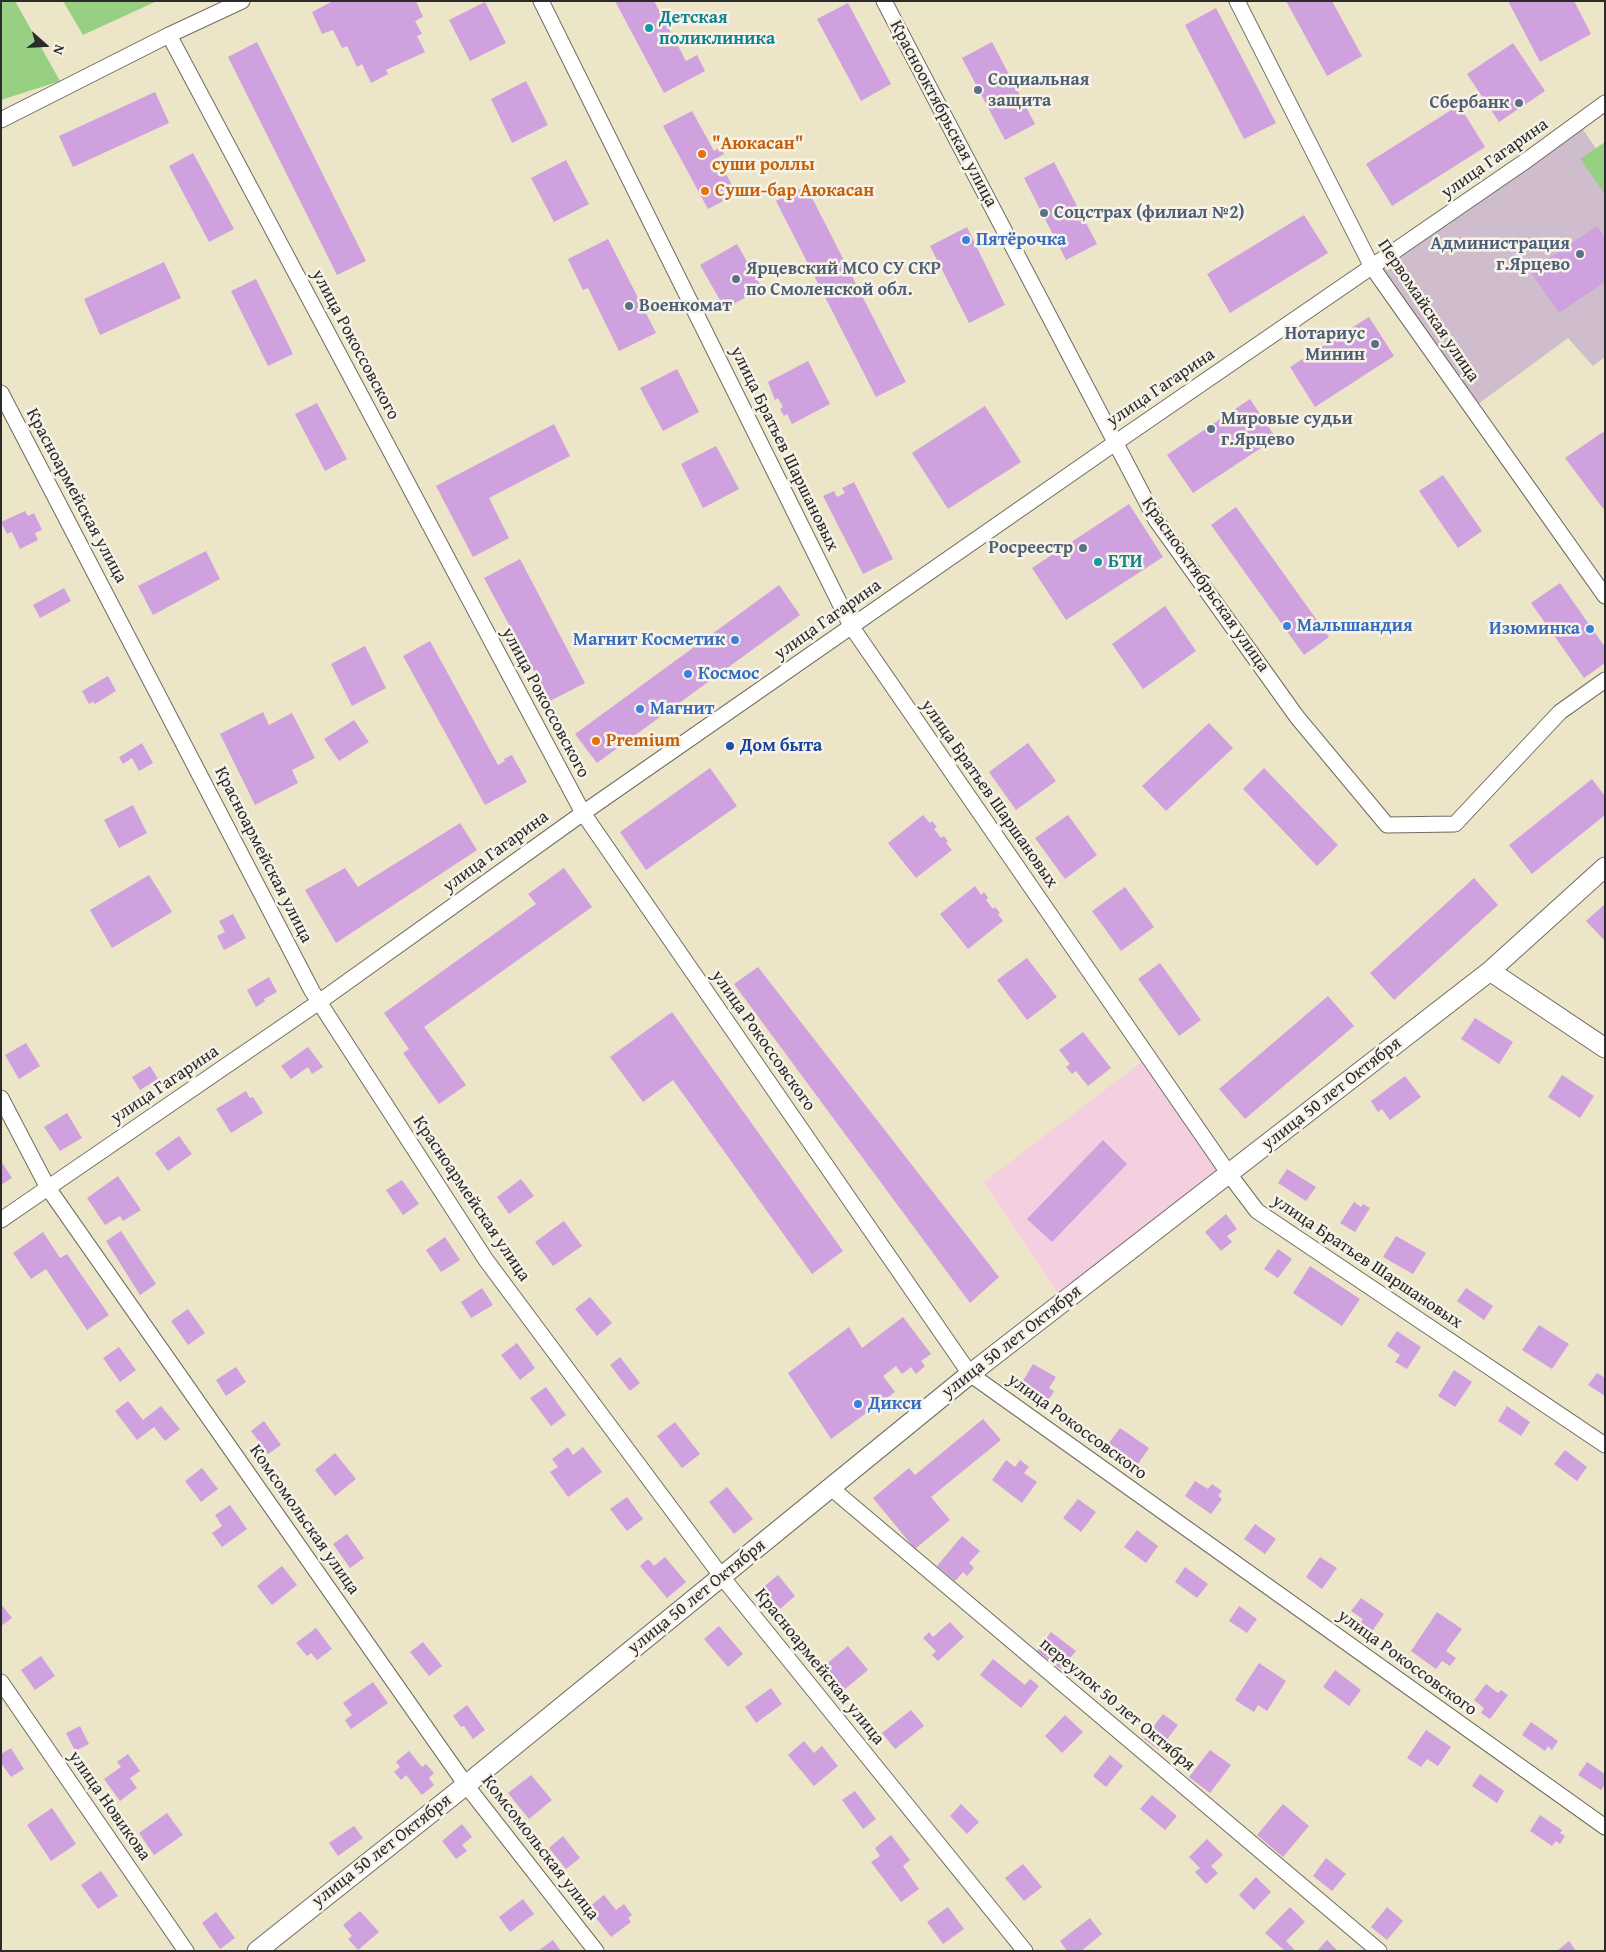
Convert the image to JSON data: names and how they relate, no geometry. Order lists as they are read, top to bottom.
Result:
{
  "streets": {
    "street": [
      "Краснооктябрьская улица",
      "улица Гагарина",
      "Первомайская улица",
      "улица Рокоссовского",
      "улица Братьев Шаршановых",
      "Красноармейская улица",
      "улица 50 лет Октября",
      "Комсомольская улица",
      "переулок 50 лет Октября",
      "улица Новикова"
    ]
  },
  "crossings": [
    ["Краснооктябрьская улица", "улица Гагарина"],
    ["улица Гагарина", "Первомайская улица"],
    ["улица Гагарина", "улица Рокоссовского"],
    ["улица Гагарина", "улица Братьев Шаршановых"],
    ["улица Гагарина", "Красноармейская улица"],
    ["улица Гагарина", "Комсомольская улица"],
    ["улица Рокоссовского", "улица 50 лет Октября"],
    ["улица Братьев Шаршановых", "улица 50 лет Октября"],
    ["Красноармейская улица", "улица 50 лет Октября"],
    ["улица 50 лет Октября", "Комсомольская улица"],
    ["улица 50 лет Октября", "переулок 50 лет Октября"]
  ],
  "places": [
    "Детская поликлиника",
    "Социальная защита",
    "Сбербанк",
    "\"Аюкасан\" суши роллы",
    "Суши-бар Аюкасан",
    "Соцстрах (филиал №2)",
    "Пятёрочка",
    "Администрация г.Ярцево",
    "Ярцевский МСО СУ СКР по Смоленской обл.",
    "Военкомат",
    "Нотариус Минин",
    "Мировые судьи г.Ярцево",
    "Росреестр",
    "БТИ",
    "Малышандия",
    "Изюминка",
    "Магнит Косметик",
    "Космос",
    "Магнит",
    "Premium",
    "Дом быта",
    "Дикси"
  ],
  "north": "right"
}
